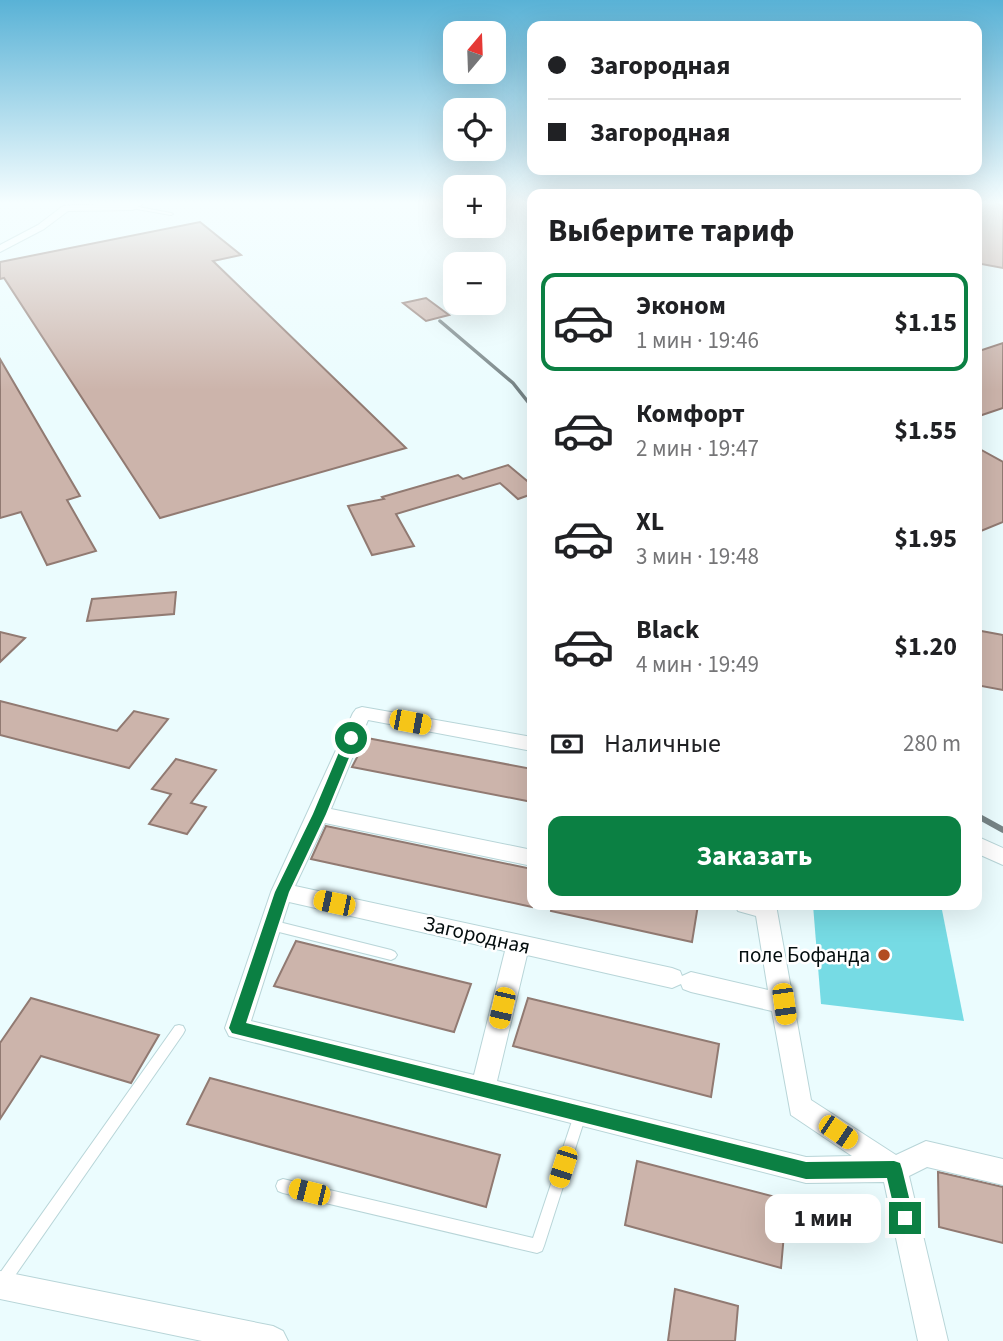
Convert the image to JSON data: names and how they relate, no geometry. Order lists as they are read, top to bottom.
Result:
{
  "streets": {
    "street": ["Загородная"]
  },
  "places": ["поле Бофанда"],
  "north": "top",
  "page": {
    "map_buttons": ["+", "−"],
    "banner": ["Загородная", "Загородная"],
    "heading": "Выберите тариф",
    "list": [
      {
        "name": "Эконом",
        "note": "1 мин · 19:46",
        "value": "$1.15"
      },
      {
        "name": "Комфорт",
        "note": "2 мин · 19:47",
        "value": "$1.55"
      },
      {
        "name": "XL",
        "note": "3 мин · 19:48",
        "value": "$1.95"
      },
      {
        "name": "Black",
        "note": "4 мин · 19:49",
        "value": "$1.20"
      }
    ],
    "pay": ["Наличные", "280 m"],
    "buttons": "Заказать",
    "bubble": "1 мин"
  }
}
